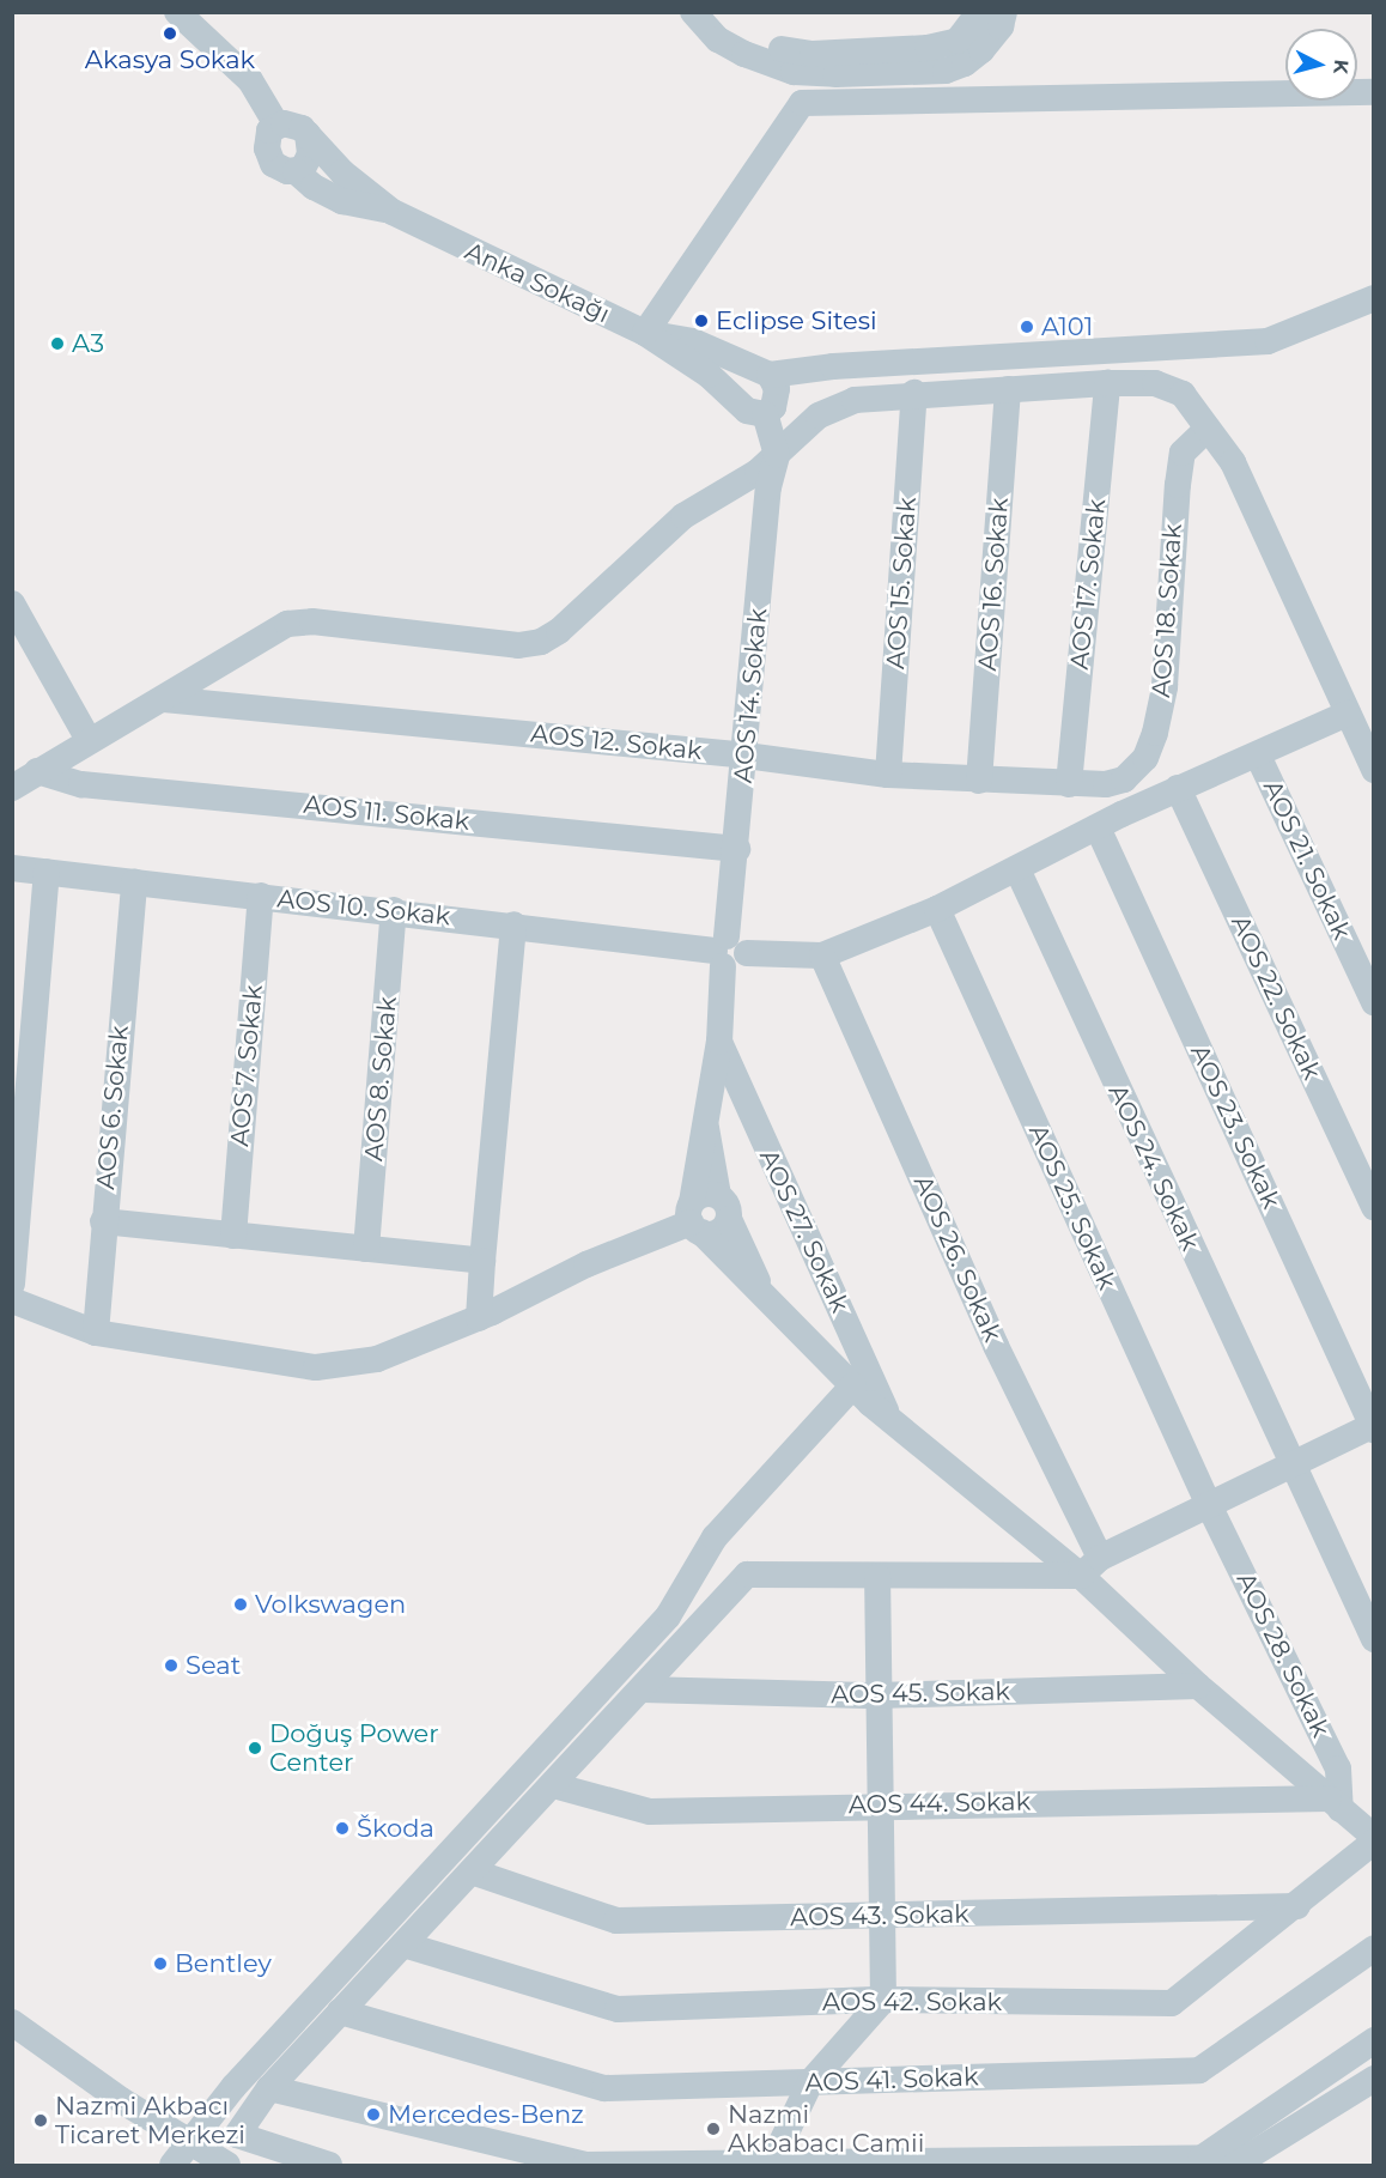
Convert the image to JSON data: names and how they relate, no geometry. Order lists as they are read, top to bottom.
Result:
{
  "streets": {
    "street": [
      "Anka Sokağı",
      "AOS 15. Sokak",
      "AOS 16. Sokak",
      "AOS 17. Sokak",
      "AOS 18. Sokak",
      "AOS 14. Sokak",
      "AOS 12. Sokak",
      "AOS 11. Sokak",
      "AOS 21. Sokak",
      "AOS 10. Sokak",
      "AOS 22. Sokak",
      "AOS 7. Sokak",
      "AOS 8. Sokak",
      "AOS 6. Sokak",
      "AOS 23. Sokak",
      "AOS 24. Sokak",
      "AOS 25. Sokak",
      "AOS 27. Sokak",
      "AOS 26. Sokak",
      "AOS 28. Sokak",
      "AOS 45. Sokak",
      "AOS 44. Sokak",
      "AOS 43. Sokak",
      "AOS 42. Sokak",
      "AOS 41. Sokak"
    ]
  },
  "crossings": [
    ["AOS 15. Sokak", "AOS 12. Sokak"],
    ["AOS 16. Sokak", "AOS 12. Sokak"],
    ["AOS 17. Sokak", "AOS 18. Sokak"],
    ["AOS 17. Sokak", "AOS 12. Sokak"],
    ["AOS 18. Sokak", "AOS 12. Sokak"],
    ["AOS 14. Sokak", "AOS 12. Sokak"],
    ["AOS 14. Sokak", "AOS 11. Sokak"],
    ["AOS 14. Sokak", "AOS 10. Sokak"],
    ["AOS 14. Sokak", "AOS 27. Sokak"],
    ["AOS 10. Sokak", "AOS 7. Sokak"],
    ["AOS 10. Sokak", "AOS 8. Sokak"],
    ["AOS 10. Sokak", "AOS 6. Sokak"],
    ["AOS 25. Sokak", "AOS 28. Sokak"],
    ["AOS 28. Sokak", "AOS 44. Sokak"],
    ["AOS 43. Sokak", "AOS 42. Sokak"]
  ],
  "places": [
    "Akasya Sokak",
    "Eclipse Sitesi",
    "A101",
    "A3",
    "Volkswagen",
    "Seat",
    "Doğuş Power Center",
    "Škoda",
    "Bentley",
    "Mercedes-Benz",
    "Nazmi Akbacı Ticaret Merkezi",
    "Nazmi Akbabacı Camii"
  ],
  "north": "right"
}
